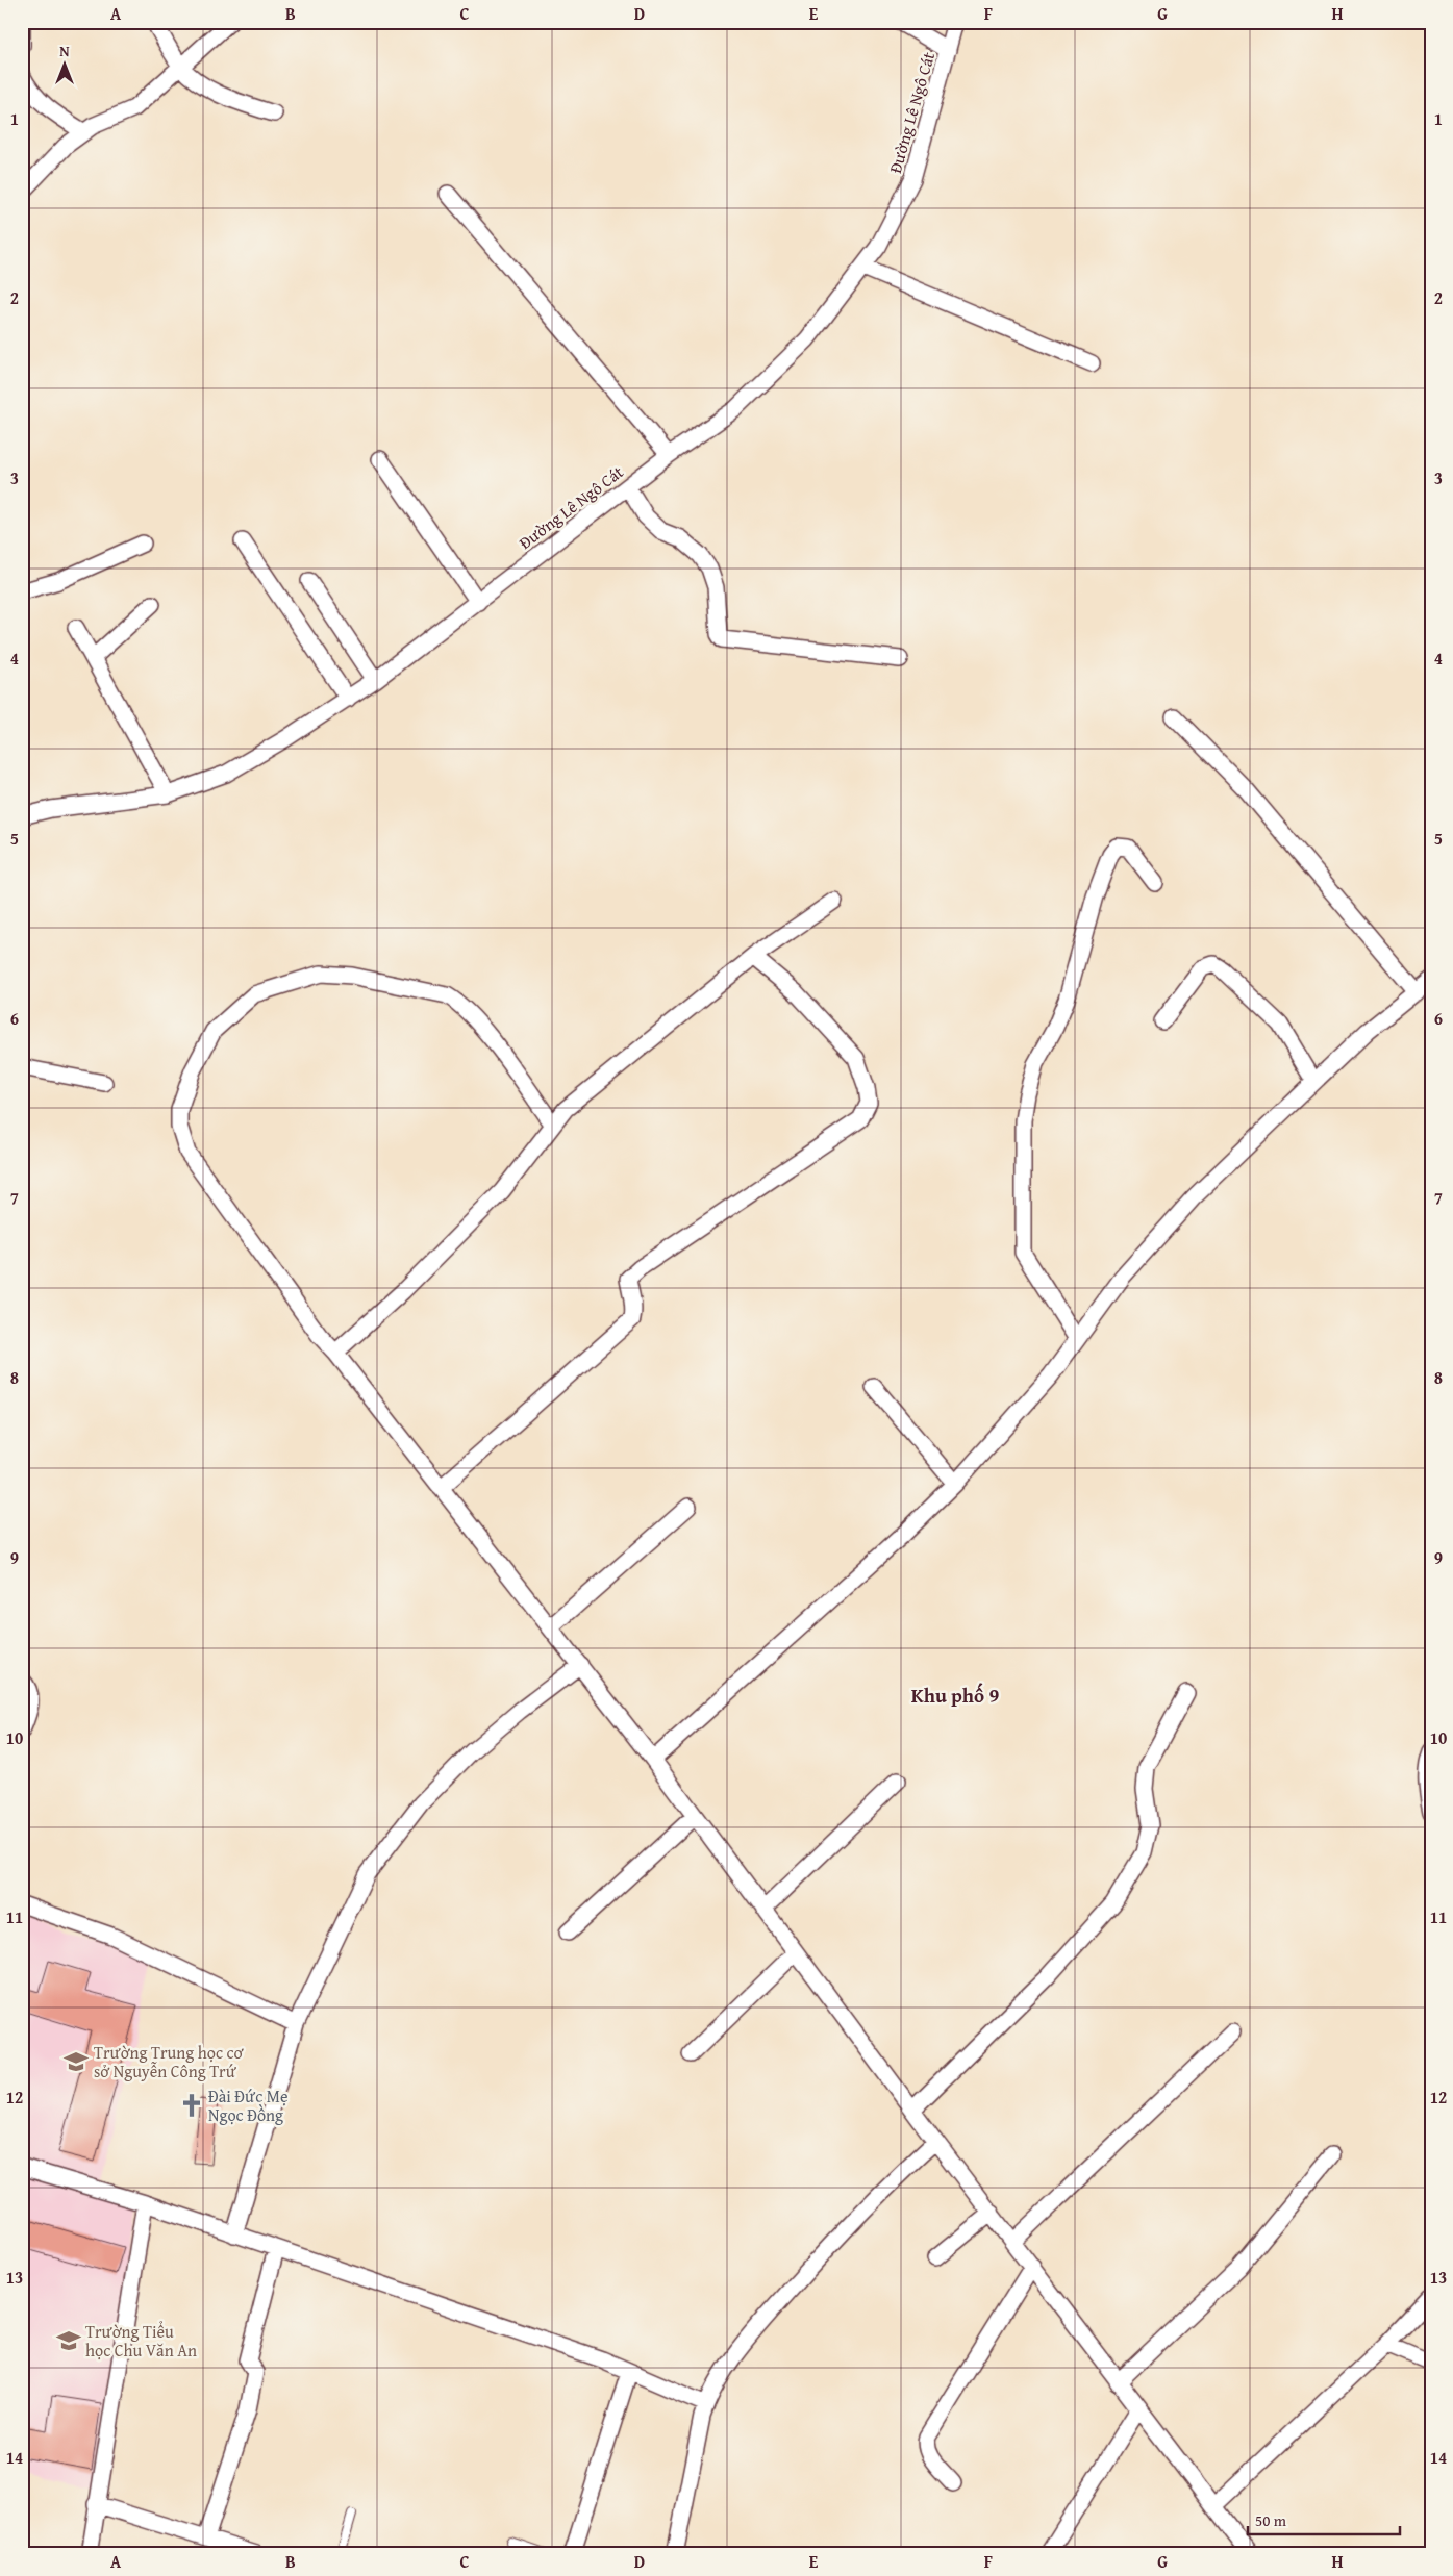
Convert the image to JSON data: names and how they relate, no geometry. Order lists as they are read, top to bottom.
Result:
{
  "streets": {
    "street": ["Đường Lê Ngô Cát"]
  },
  "districts": ["Khu phố 9"],
  "places": {
    "school or university": ["Trường Trung học cơ sở Nguyễn Công Trứ", "Trường Tiểu học Chu Văn An"],
    "church": ["Đài Đức Mẹ Ngọc Đồng"]
  },
  "scale_bar": "50 m",
  "north": "top",
  "grid": {
    "columns": [
      "A",
      "B",
      "C",
      "D",
      "E",
      "F",
      "G",
      "H"
    ],
    "rows": [
      "1",
      "2",
      "3",
      "4",
      "5",
      "6",
      "7",
      "8",
      "9",
      "10",
      "11",
      "12",
      "13",
      "14"
    ]
  }
}
